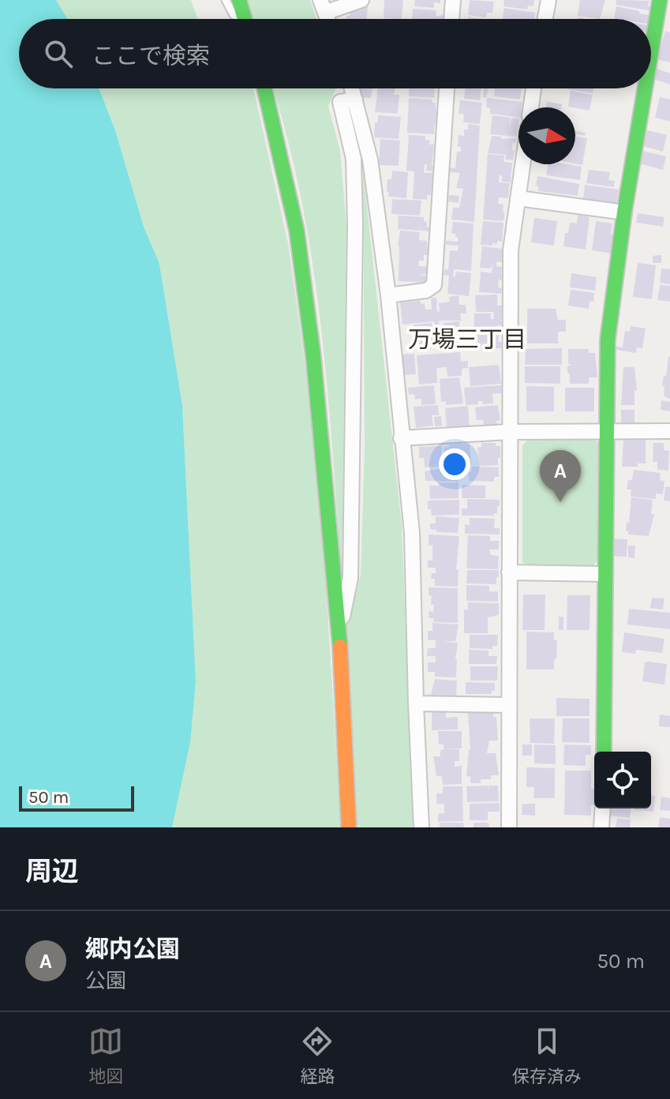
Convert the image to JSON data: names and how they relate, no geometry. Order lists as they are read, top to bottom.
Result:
{
  "districts": ["万場三丁目"],
  "scale_bar": "50 m",
  "north": "right",
  "page": {
    "search": "ここで検索",
    "pins": "A",
    "scale": "50 m",
    "heading": "周辺",
    "list": [
      {
        "mark": "A",
        "name": "郷内公園",
        "note": "公園",
        "value": "50 m"
      }
    ],
    "nav": ["地図", "経路", "保存済み"]
  }
}
